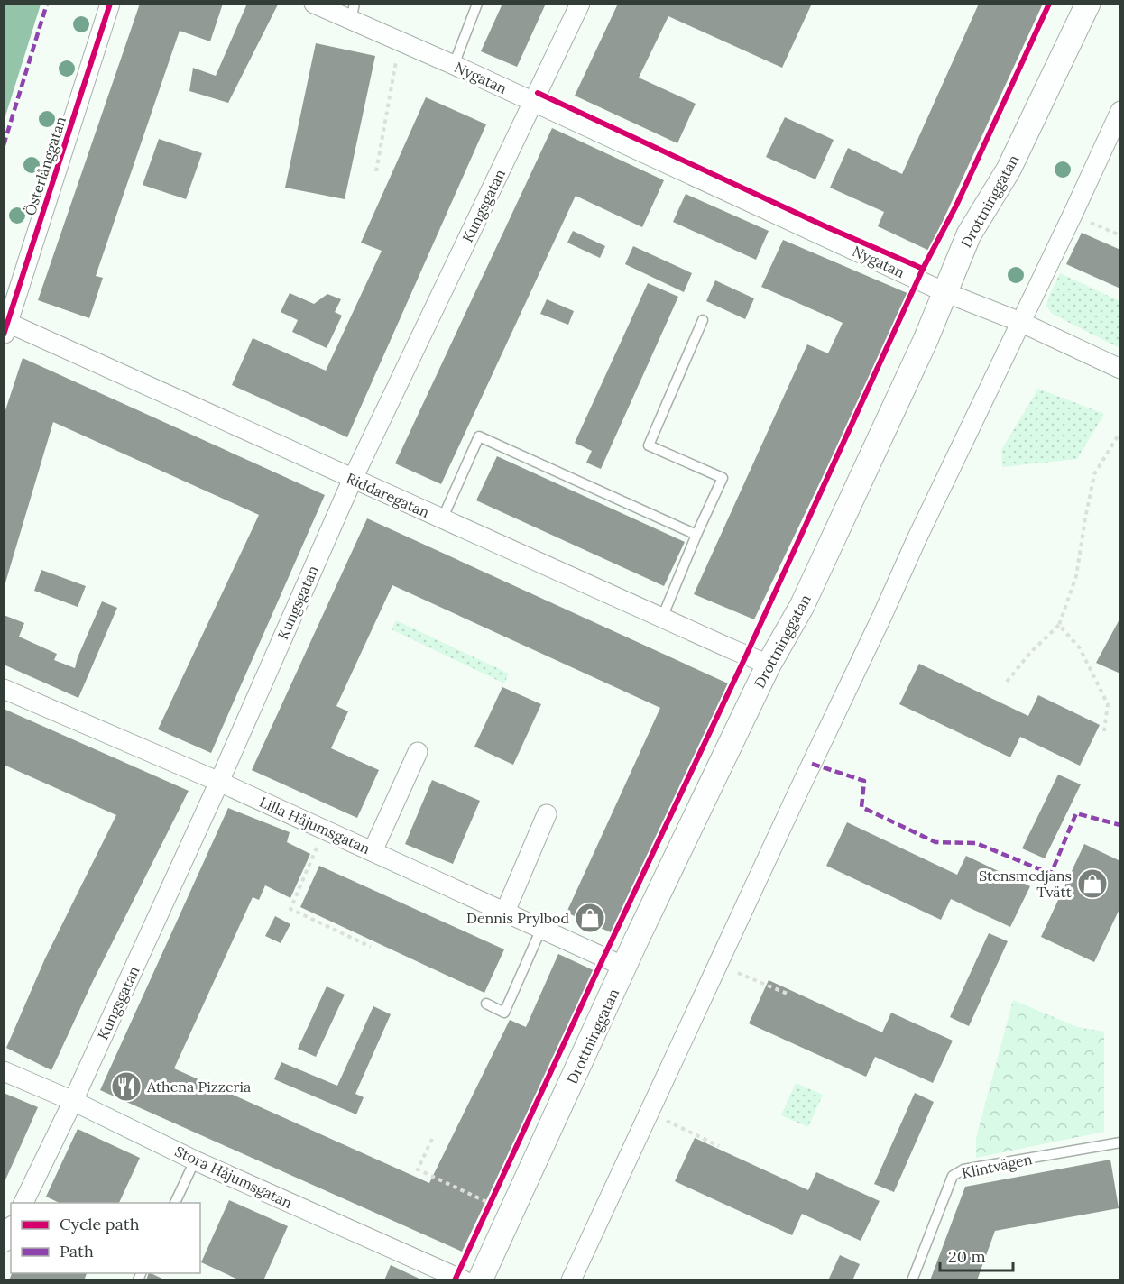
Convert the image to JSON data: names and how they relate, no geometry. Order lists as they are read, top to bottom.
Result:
{
  "streets": {
    "street": [
      "Nygatan",
      "Österlånggatan",
      "Drottninggatan",
      "Kungsgatan",
      "Riddaregatan",
      "Lilla Håjumsgatan",
      "Stora Håjumsgatan"
    ],
    "lane": ["Klintvägen"]
  },
  "crossings": [
    ["Nygatan", "Drottninggatan"],
    ["Nygatan", "Kungsgatan"],
    ["Österlånggatan", "Riddaregatan"],
    ["Drottninggatan", "Riddaregatan"],
    ["Drottninggatan", "Lilla Håjumsgatan"],
    ["Kungsgatan", "Riddaregatan"],
    ["Kungsgatan", "Lilla Håjumsgatan"],
    ["Kungsgatan", "Stora Håjumsgatan"]
  ],
  "places": {
    "shop": ["Stensmedjans Tvätt", "Dennis Prylbod"],
    "restaurant": ["Athena Pizzeria"]
  },
  "legend": ["Cycle path", "Path"],
  "scale_bar": "20 m"
}
